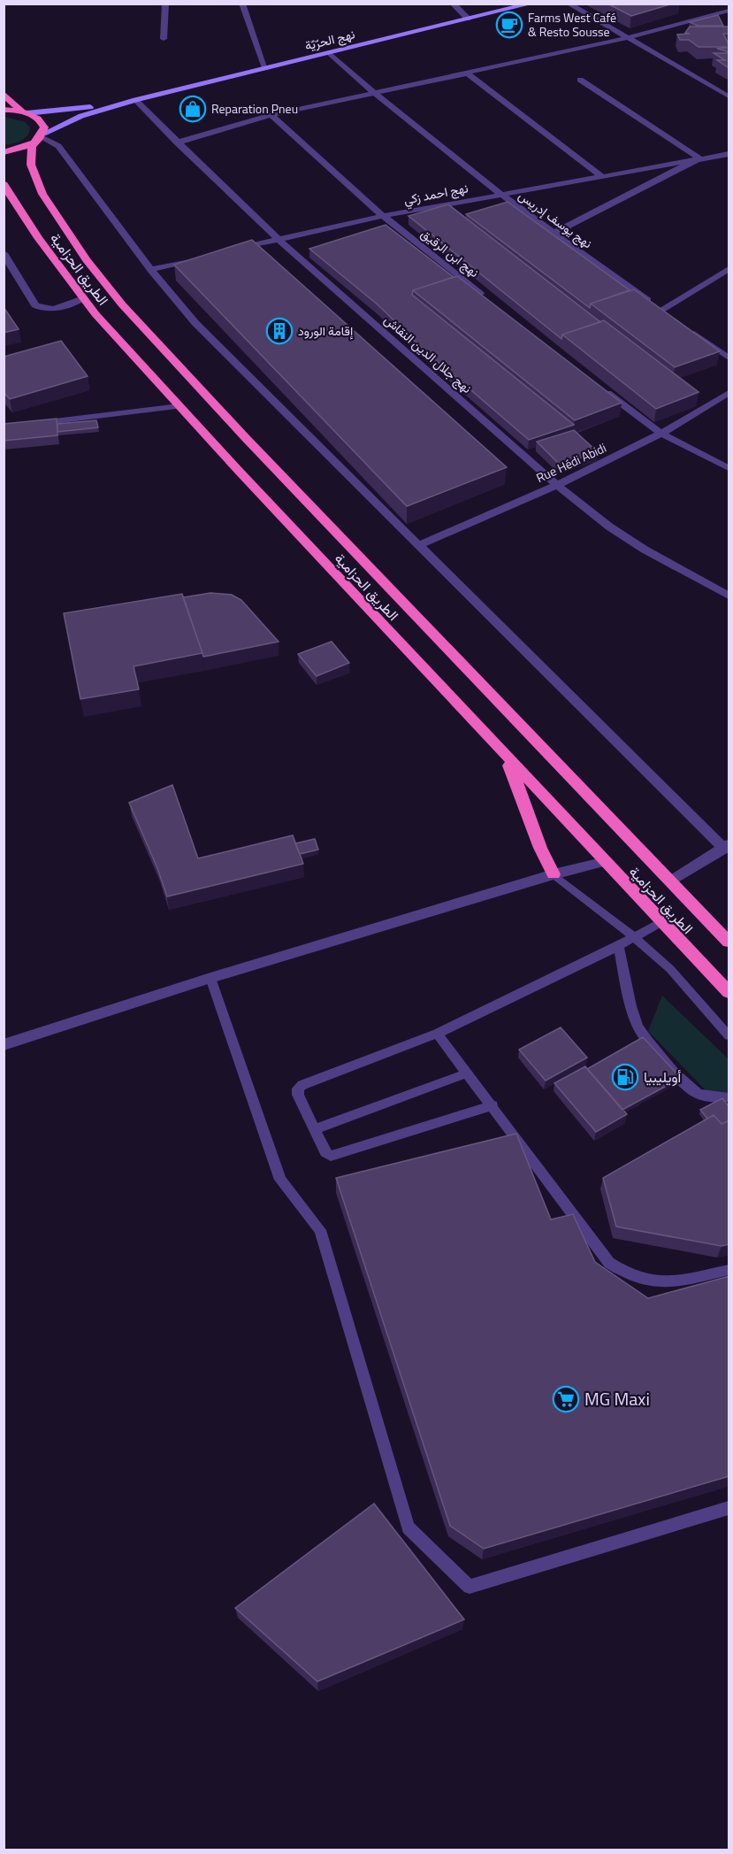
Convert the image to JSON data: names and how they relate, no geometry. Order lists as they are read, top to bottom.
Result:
{
  "streets": {
    "highway": ["الطريق الحزامية"],
    "main road": ["نهج الحرّيّة"],
    "street": [
      "نهج احمد زكي",
      "نهج يوسف إدريس",
      "نهج ابن الرقيق",
      "نهج جلال الدين النقاش",
      "Rue Hédi Abidi"
    ]
  },
  "crossings": [
    ["نهج الحرّيّة", "نهج يوسف إدريس"],
    ["نهج الحرّيّة", "نهج جلال الدين النقاش"],
    ["نهج احمد زكي", "نهج يوسف إدريس"],
    ["نهج احمد زكي", "نهج ابن الرقيق"],
    ["نهج احمد زكي", "نهج جلال الدين النقاش"],
    ["نهج جلال الدين النقاش", "Rue Hédi Abidi"]
  ],
  "places": {
    "cafe": ["Farms West Café & Resto Sousse"],
    "shop": ["Reparation Pneu"],
    "building": ["إقامة الورود"],
    "fuel station": ["أويليبيا"],
    "supermarket": ["MG Maxi"]
  }
}
